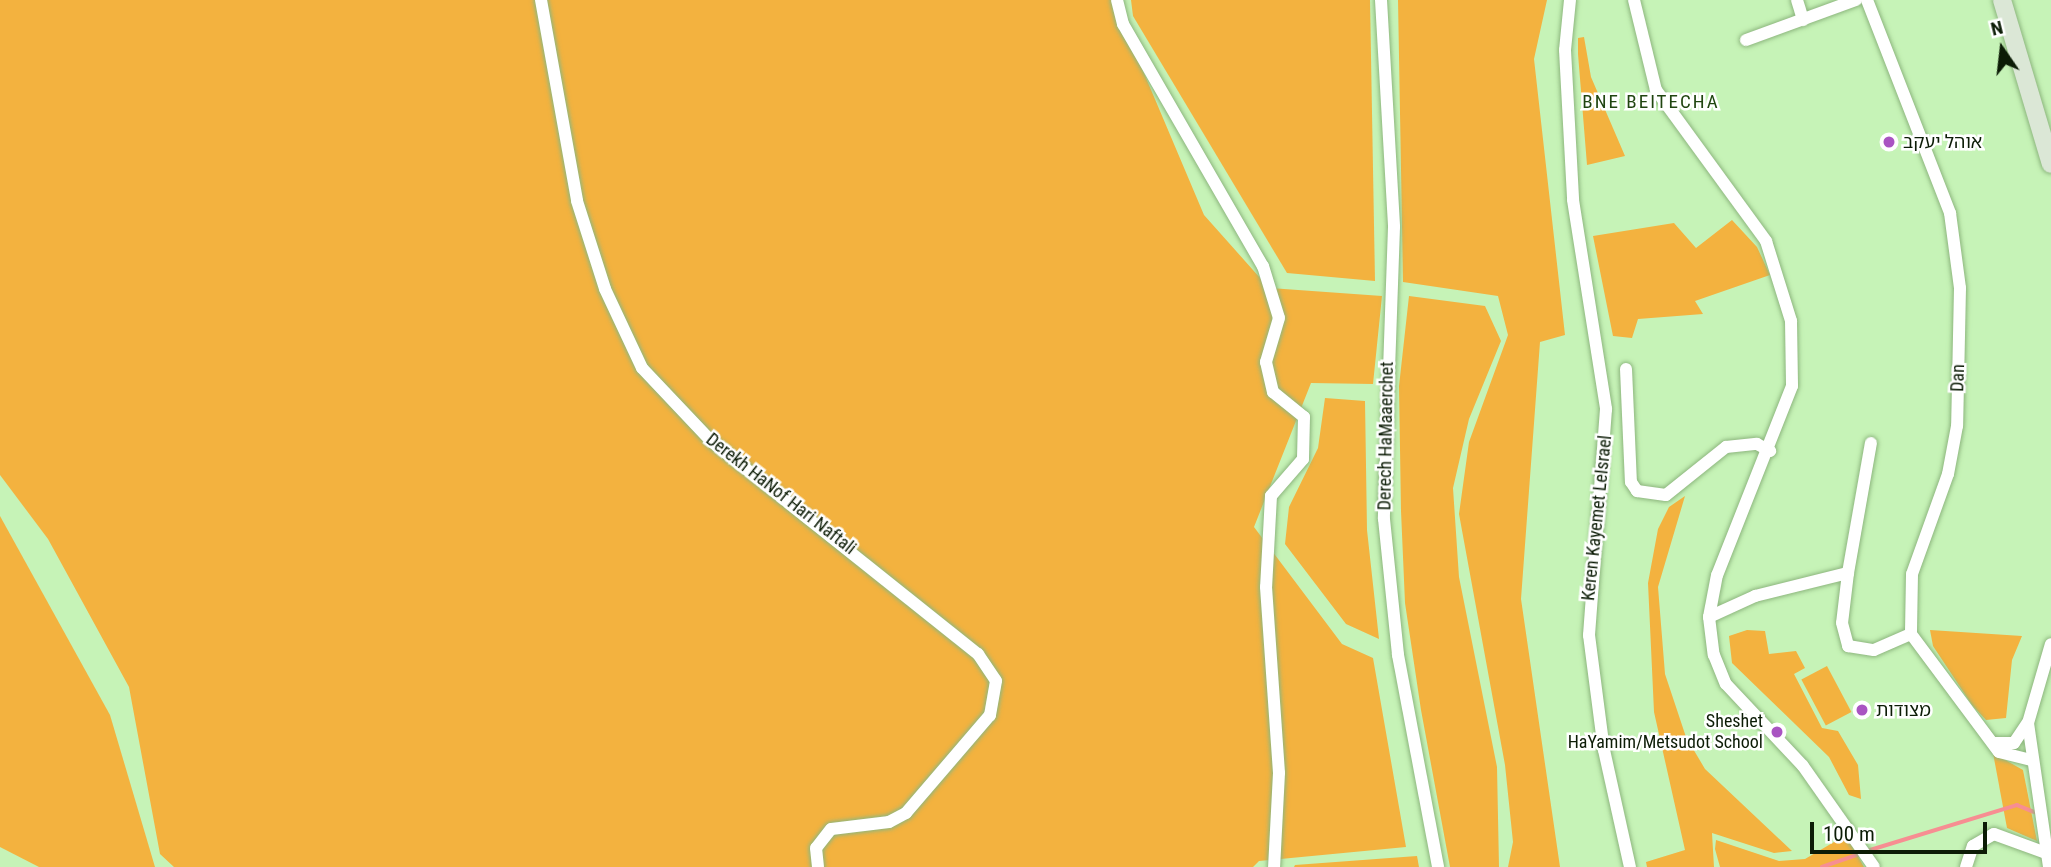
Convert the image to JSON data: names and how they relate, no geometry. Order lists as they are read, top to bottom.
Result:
{
  "streets": {
    "street": [
      "Dan",
      "Derech HaMaaerchet",
      "Derekh HaNof Hari Naftali",
      "Keren Kayemet LeIsrael"
    ]
  },
  "districts": ["BNE BEITECHA"],
  "places": ["אוהל יעקב", "מצודות", "Sheshet HaYamim/Metsudot School"],
  "scale_bar": "100 m",
  "north": "top"
}
